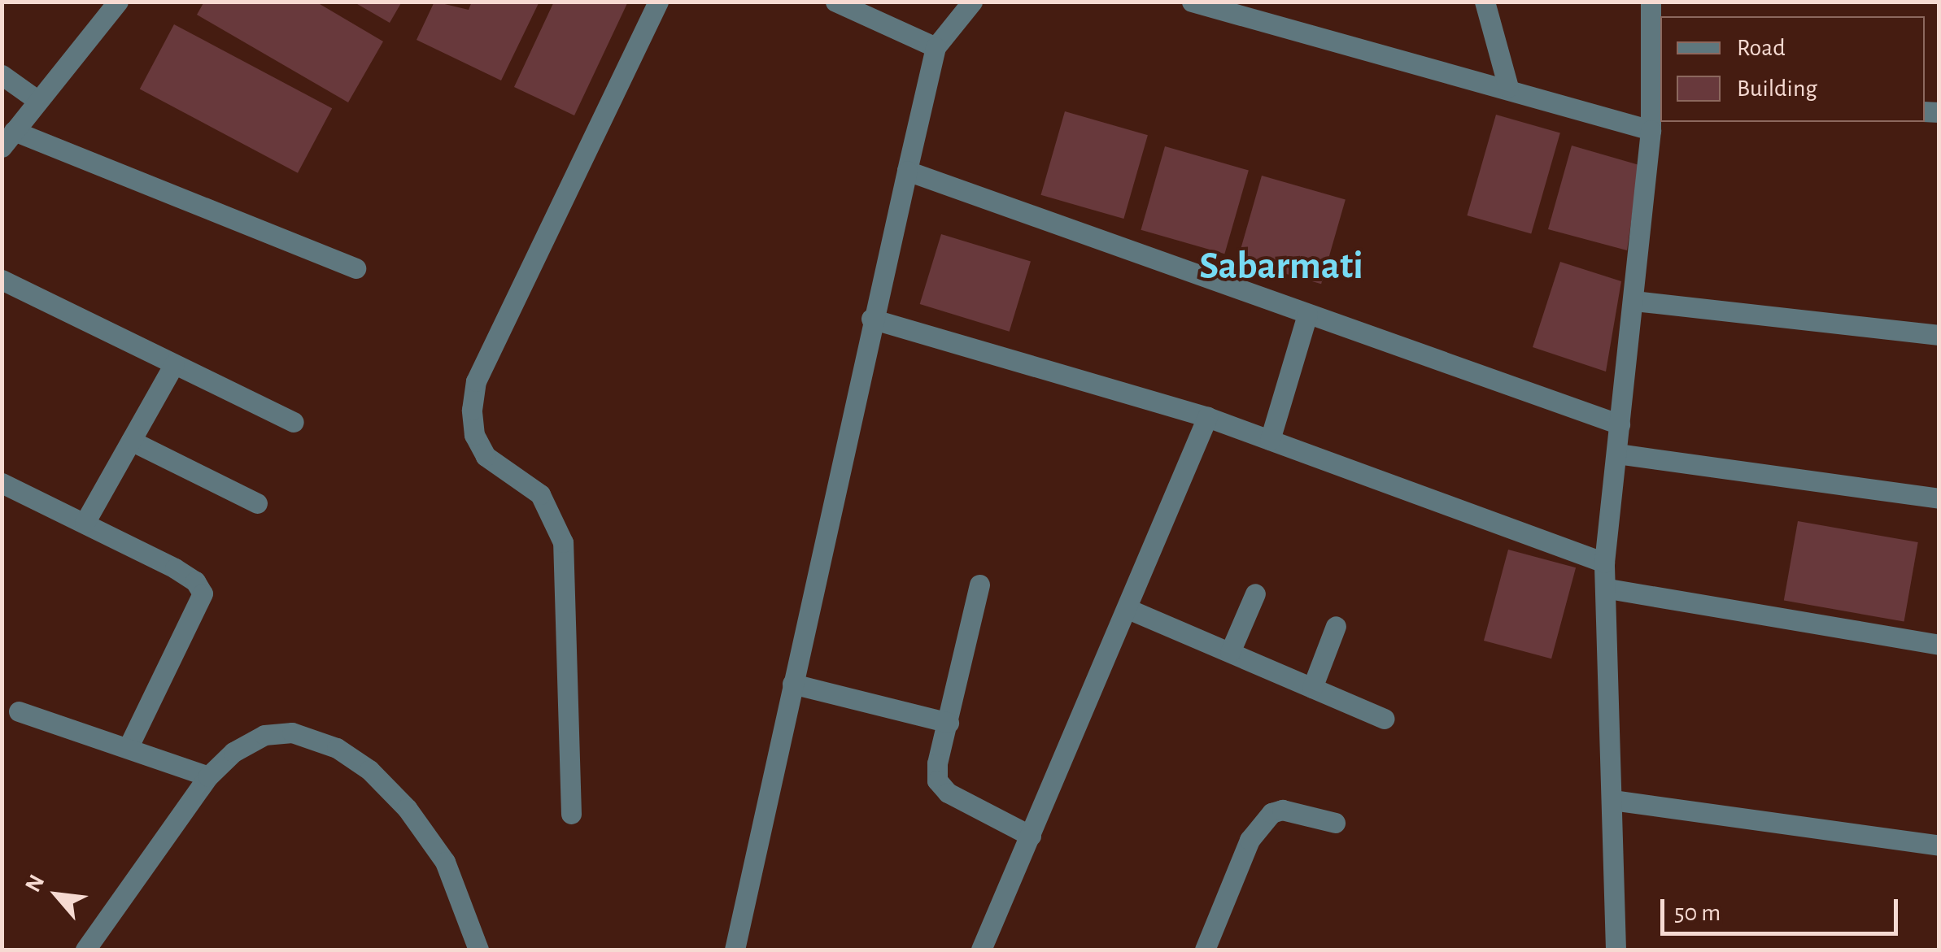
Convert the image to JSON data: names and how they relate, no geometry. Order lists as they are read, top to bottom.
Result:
{
  "districts": ["Sabarmati"],
  "legend": ["Road", "Building"],
  "scale_bar": "50 m",
  "north": "top left"
}
